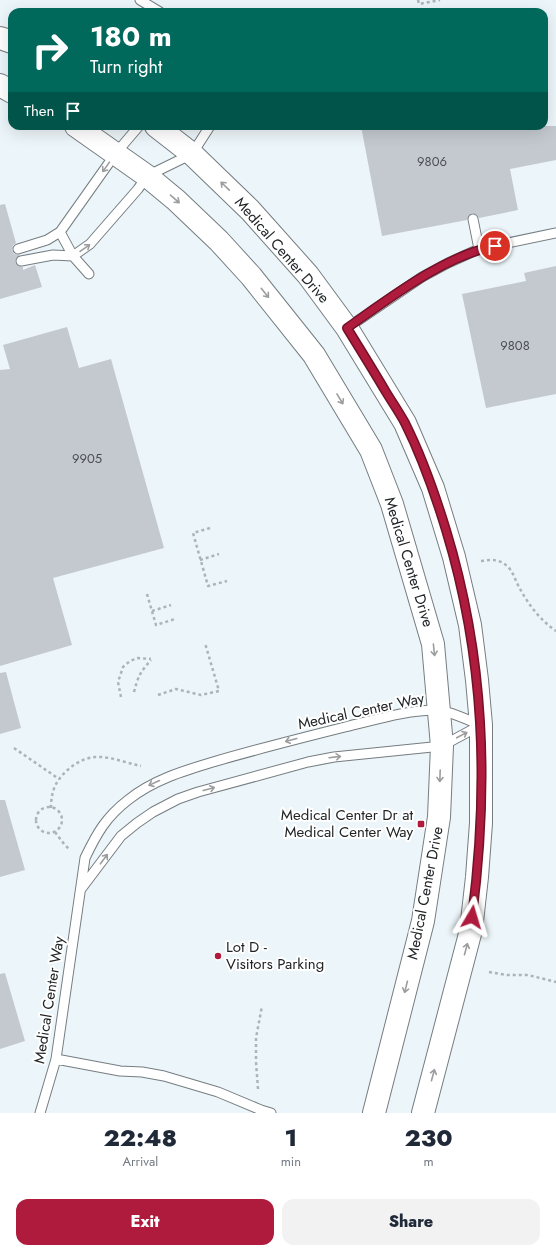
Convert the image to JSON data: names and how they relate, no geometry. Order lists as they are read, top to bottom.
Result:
{
  "streets": {
    "street": ["Medical Center Drive"],
    "lane": ["Medical Center Way"]
  },
  "crossings": [
    ["Medical Center Drive", "Medical Center Way"]
  ],
  "places": {
    "transit": ["Medical Center Dr at Medical Center Way"],
    "other": ["Lot D - Visitors Parking"]
  },
  "house_numbers": ["9806", "9808", "9905"],
  "page": {
    "turn": ["180 m", "Turn right"],
    "then": "Then",
    "eta": [
      "22:48",
      "Arrival",
      "1",
      "min",
      "230",
      "m"
    ],
    "buttons": ["Exit", "Share"]
  }
}
